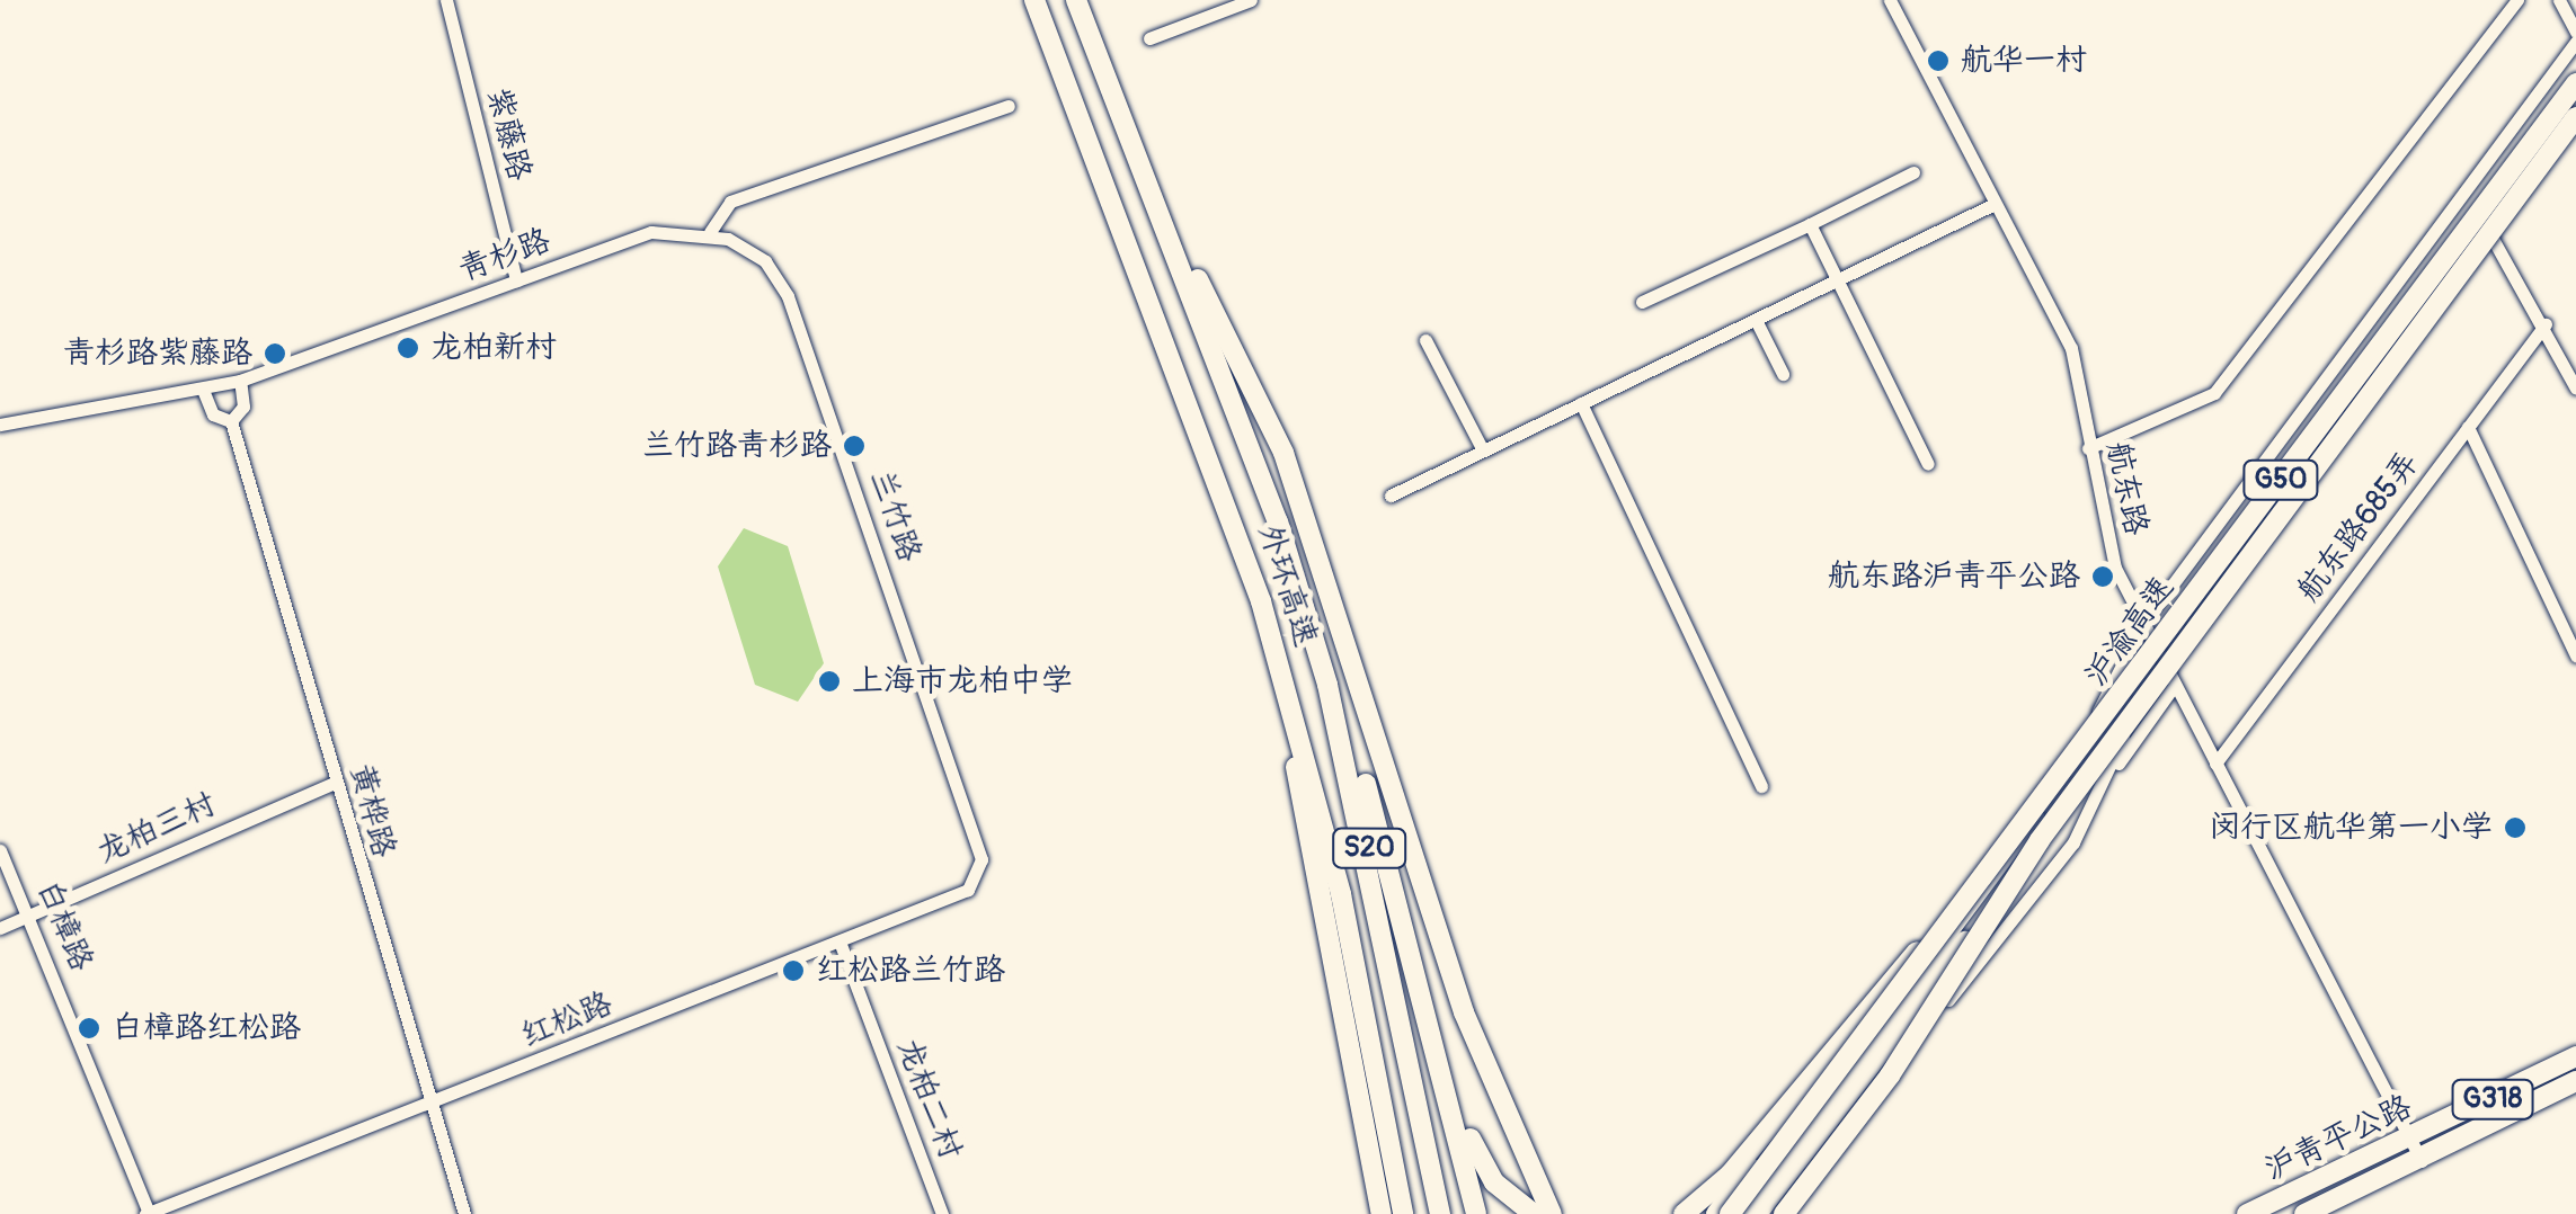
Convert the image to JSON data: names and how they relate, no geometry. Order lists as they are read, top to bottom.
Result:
{
  "streets": {
    "highway": [
      "G50",
      "外环高速",
      "沪渝高速",
      "S20",
      "G318",
      "沪青平公路"
    ],
    "street": [
      "紫藤路",
      "青杉路",
      "航东路",
      "兰竹路",
      "航东路685弄",
      "黄桦路",
      "龙柏三村",
      "白樟路",
      "红松路",
      "龙柏二村"
    ]
  },
  "crossings": [
    ["紫藤路", "青杉路"],
    ["青杉路", "兰竹路"],
    ["青杉路", "黄桦路"],
    ["航东路", "航东路685弄"],
    ["航东路", "沪青平公路"],
    ["兰竹路", "红松路"],
    ["黄桦路", "龙柏三村"],
    ["黄桦路", "红松路"],
    ["龙柏三村", "白樟路"],
    ["白樟路", "红松路"],
    ["红松路", "龙柏二村"]
  ],
  "places": [
    "航华一村",
    "龙柏新村",
    "青杉路紫藤路",
    "兰竹路青杉路",
    "航东路沪青平公路",
    "上海市龙柏中学",
    "闵行区航华第一小学",
    "红松路兰竹路",
    "白樟路红松路"
  ]
}
